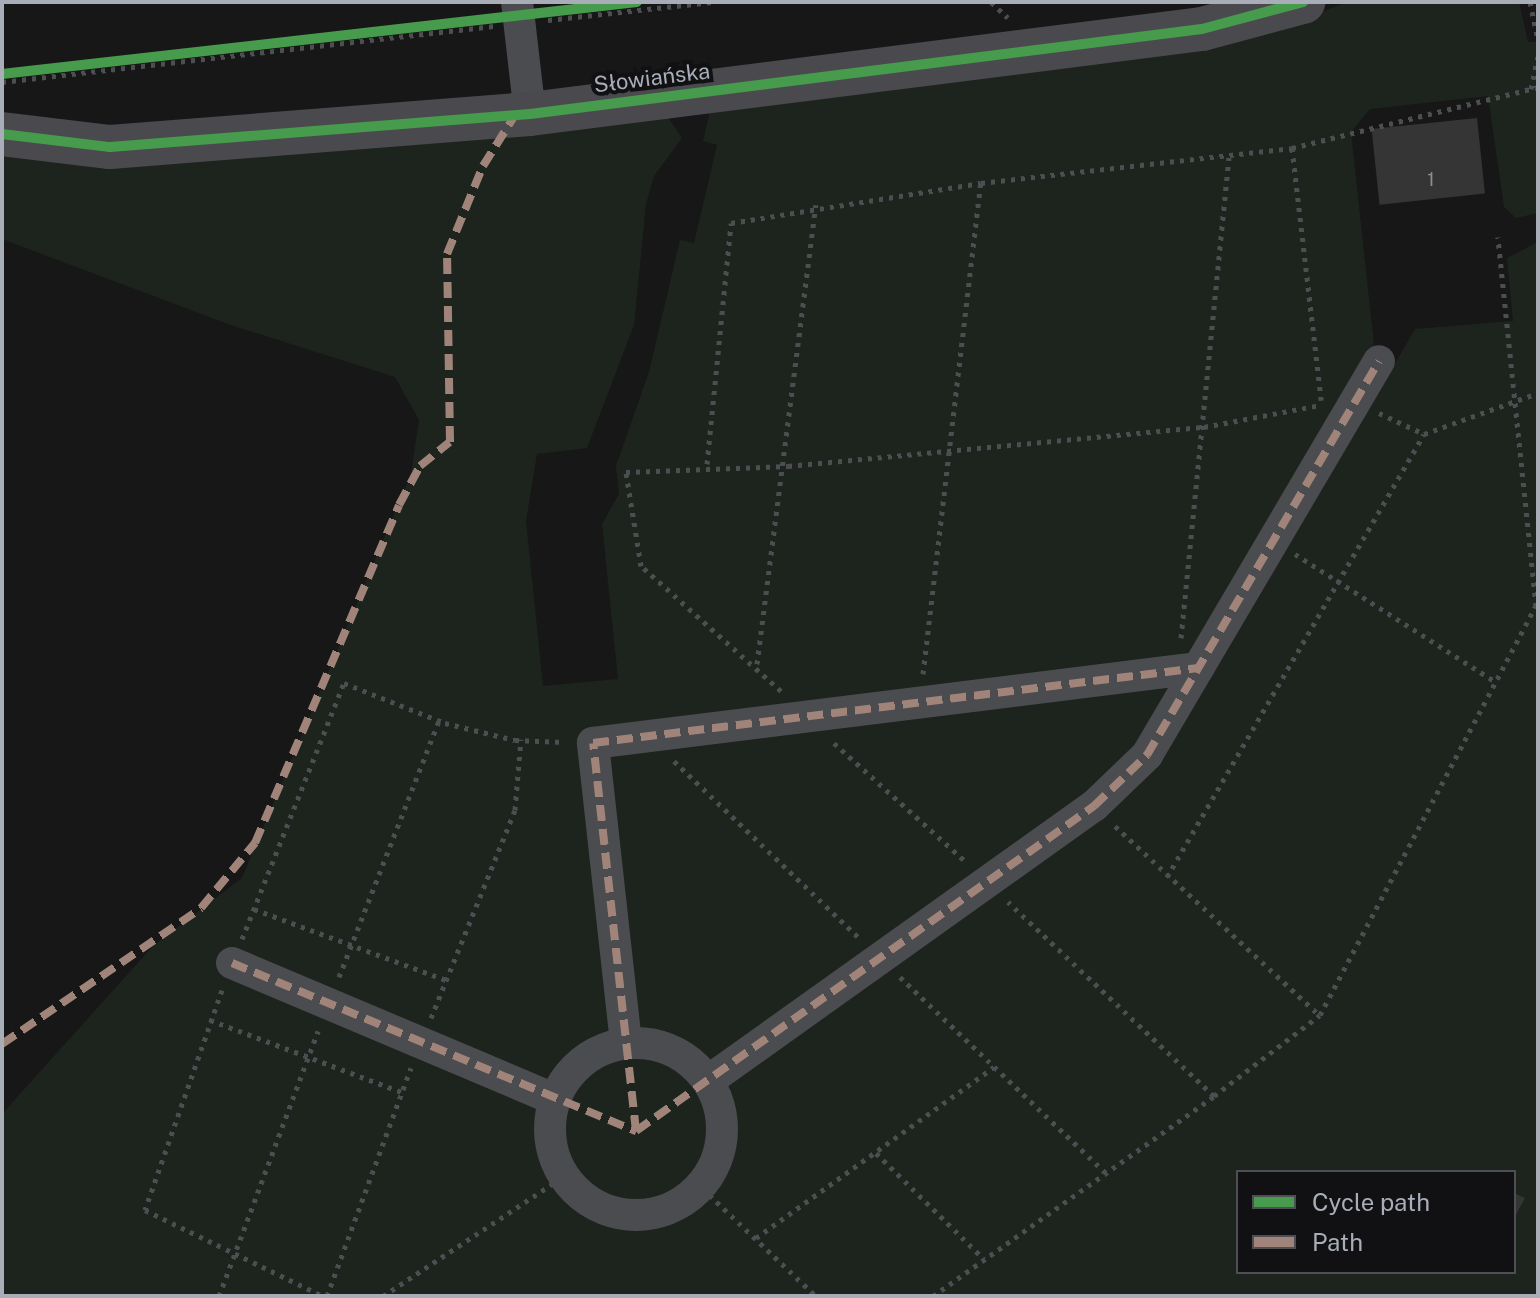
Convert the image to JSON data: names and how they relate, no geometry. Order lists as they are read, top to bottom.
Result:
{
  "streets": {
    "street": ["Słowiańska"]
  },
  "house_numbers": ["1"],
  "legend": ["Cycle path", "Path"]
}
